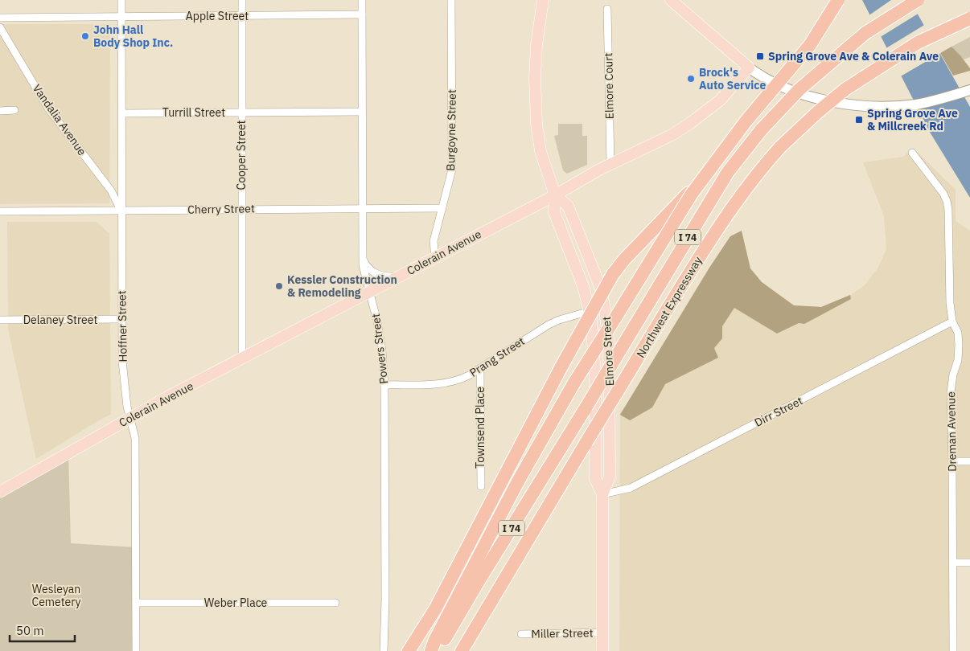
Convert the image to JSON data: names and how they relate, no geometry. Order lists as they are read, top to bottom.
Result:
{
  "streets": {
    "highway": ["I 74", "Northwest Expressway"],
    "main road": ["Colerain Avenue", "Elmore Street"],
    "street": [
      "Apple Street",
      "Elmore Court",
      "Turrill Street",
      "Vandalia Avenue",
      "Burgoyne Street",
      "Cooper Street",
      "Cherry Street",
      "Delaney Street",
      "Hoffner Street",
      "Powers Street",
      "Prang Street",
      "Dirr Street",
      "Townsend Place",
      "Dreman Avenue",
      "Weber Place",
      "Miller Street"
    ]
  },
  "crossings": [
    ["Apple Street", "Cooper Street"],
    ["Apple Street", "Hoffner Street"],
    ["Apple Street", "Powers Street"],
    ["Elmore Court", "Colerain Avenue"],
    ["Turrill Street", "Cooper Street"],
    ["Turrill Street", "Hoffner Street"],
    ["Turrill Street", "Powers Street"],
    ["Vandalia Avenue", "Cherry Street"],
    ["Vandalia Avenue", "Hoffner Street"],
    ["Burgoyne Street", "Cherry Street"],
    ["Burgoyne Street", "Colerain Avenue"],
    ["Cooper Street", "Cherry Street"],
    ["Cooper Street", "Colerain Avenue"],
    ["Cherry Street", "Hoffner Street"],
    ["Cherry Street", "Powers Street"],
    ["Colerain Avenue", "Hoffner Street"],
    ["Colerain Avenue", "Powers Street"],
    ["Colerain Avenue", "Elmore Street"],
    ["Delaney Street", "Hoffner Street"],
    ["Hoffner Street", "Weber Place"],
    ["Powers Street", "Prang Street"],
    ["Elmore Street", "Prang Street"],
    ["Elmore Street", "Dirr Street"],
    ["Elmore Street", "Miller Street"],
    ["Prang Street", "Townsend Place"],
    ["Dirr Street", "Dreman Avenue"]
  ],
  "parks": ["Wesleyan Cemetery"],
  "places": {
    "other": ["John Hall Body Shop Inc.", "Brock's Auto Service", "Kessler Construction & Remodeling"],
    "transit": ["Spring Grove Ave & Colerain Ave", "Spring Grove Ave & Millcreek Rd"]
  },
  "scale_bar": "50 m"
}
